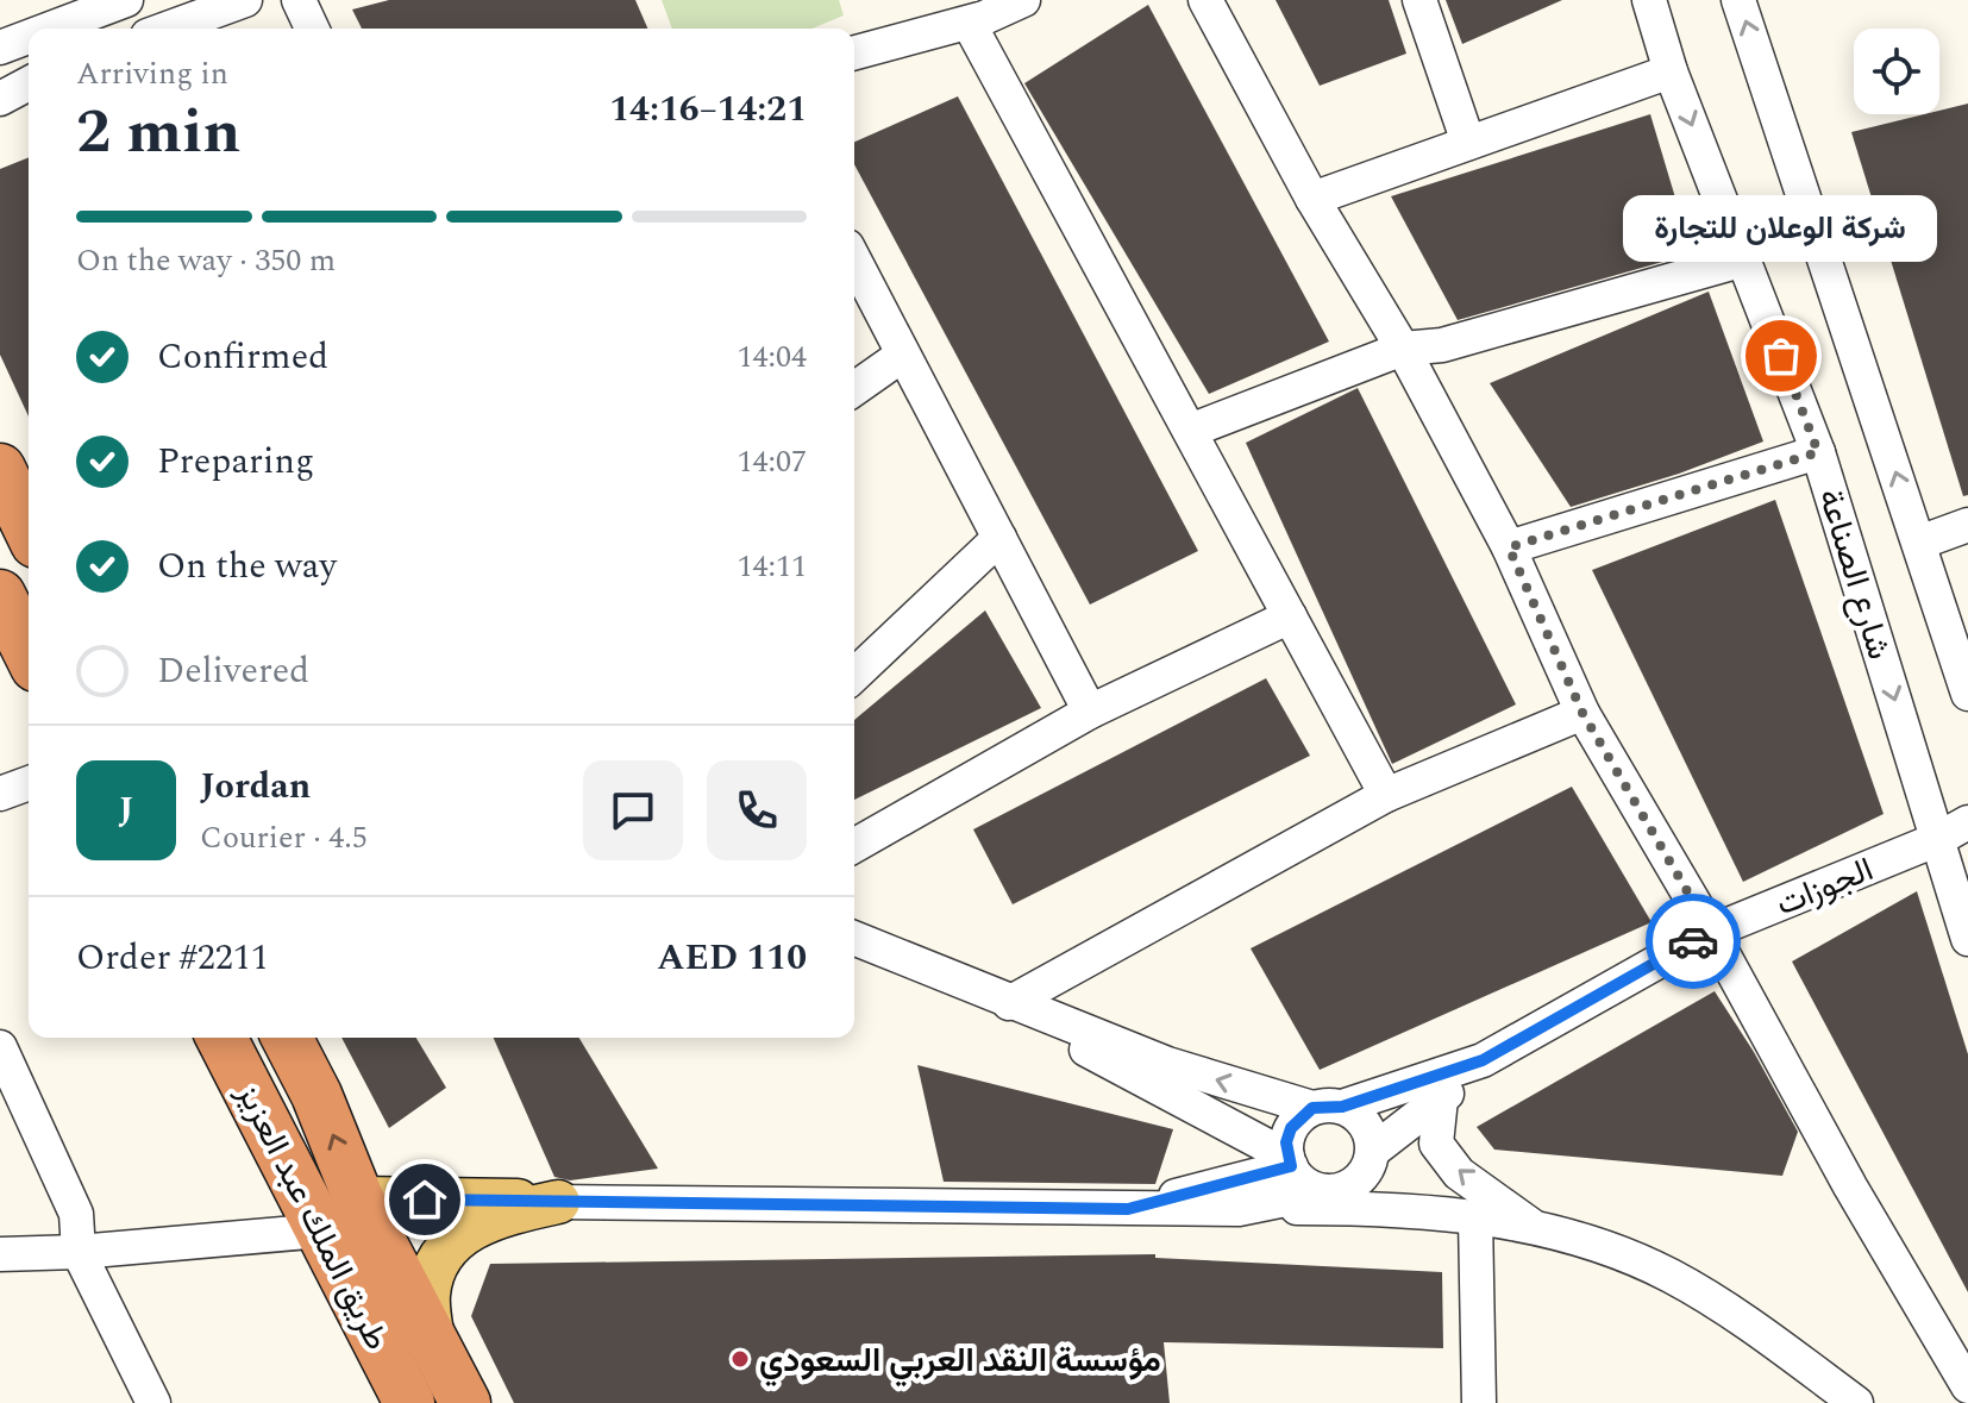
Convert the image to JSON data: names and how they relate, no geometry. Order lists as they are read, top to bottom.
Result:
{
  "streets": {
    "highway": ["طريق الملك عبد العزيز"],
    "street": ["شارع الصناعة", "الجوزات"]
  },
  "crossings": [
    ["شارع الصناعة", "الجوزات"]
  ],
  "places": ["شركة الوعلان للتجارة", "مؤسسة النقد العربي السعودي"],
  "page": {
    "heading": ["2 min", "Arriving in", "14:16–14:21"],
    "panel": [
      "Jordan",
      "Courier · 4.5",
      "Order #2211",
      "AED 110"
    ],
    "bar": "On the way · 350 m",
    "bubble": "شركة الوعلان للتجارة",
    "list": [
      ["Confirmed", "14:04"],
      ["Preparing", "14:07"],
      ["On the way", "14:11"],
      "Delivered"
    ],
    "round": "J"
  }
}
